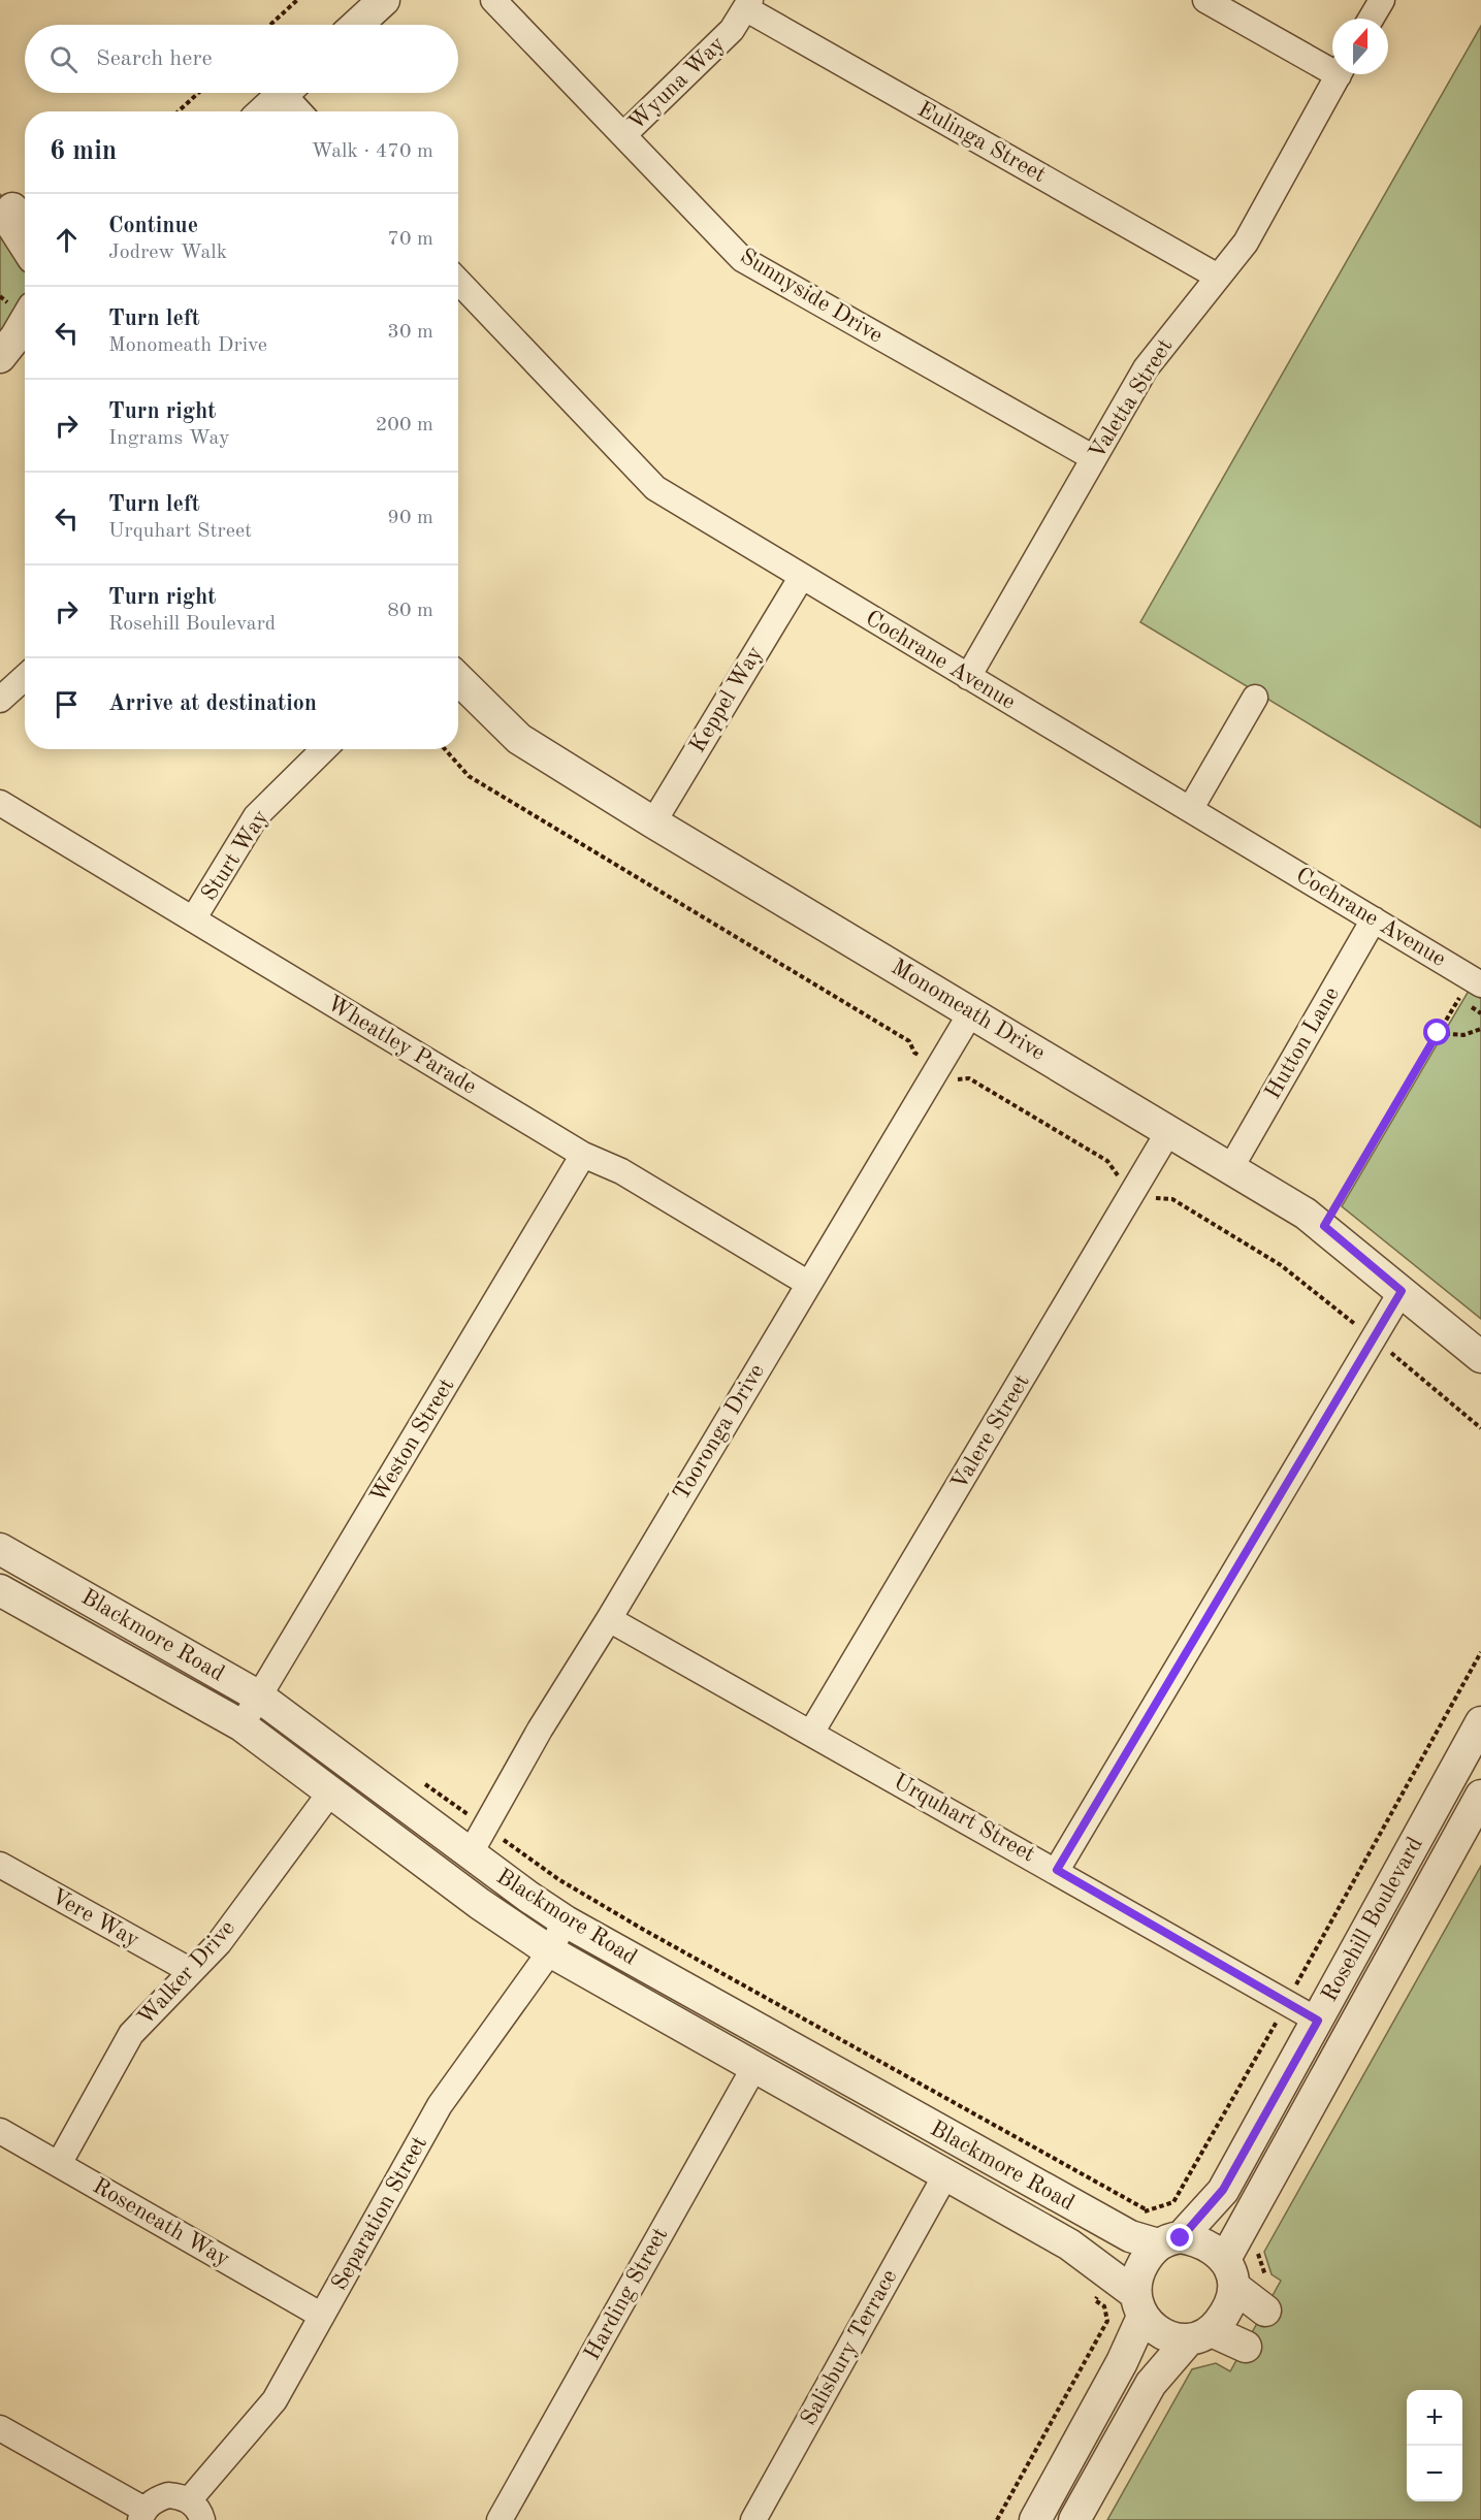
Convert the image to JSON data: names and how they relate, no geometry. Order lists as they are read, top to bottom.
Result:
{
  "streets": {
    "street": [
      "Wyuna Way",
      "Eulinga Street",
      "Sunnyside Drive",
      "Valetta Street",
      "Cochrane Avenue",
      "Keppel Way",
      "Sturt Way",
      "Monomeath Drive",
      "Hutton Lane",
      "Wheatley Parade",
      "Tooronga Drive",
      "Valere Street",
      "Weston Street",
      "Blackmore Road",
      "Urquhart Street",
      "Vere Way",
      "Rosehill Boulevard",
      "Walker Drive",
      "Separation Street",
      "Roseneath Way",
      "Harding Street",
      "Salisbury Terrace"
    ]
  },
  "crossings": [
    ["Wyuna Way", "Eulinga Street"],
    ["Wyuna Way", "Sunnyside Drive"],
    ["Eulinga Street", "Valetta Street"],
    ["Sunnyside Drive", "Valetta Street"],
    ["Valetta Street", "Cochrane Avenue"],
    ["Cochrane Avenue", "Keppel Way"],
    ["Cochrane Avenue", "Hutton Lane"],
    ["Keppel Way", "Monomeath Drive"],
    ["Sturt Way", "Wheatley Parade"],
    ["Monomeath Drive", "Hutton Lane"],
    ["Monomeath Drive", "Tooronga Drive"],
    ["Monomeath Drive", "Valere Street"],
    ["Wheatley Parade", "Tooronga Drive"],
    ["Wheatley Parade", "Weston Street"],
    ["Tooronga Drive", "Blackmore Road"],
    ["Tooronga Drive", "Urquhart Street"],
    ["Valere Street", "Urquhart Street"],
    ["Weston Street", "Blackmore Road"],
    ["Blackmore Road", "Rosehill Boulevard"],
    ["Blackmore Road", "Walker Drive"],
    ["Blackmore Road", "Separation Street"],
    ["Blackmore Road", "Harding Street"],
    ["Blackmore Road", "Salisbury Terrace"],
    ["Urquhart Street", "Rosehill Boulevard"],
    ["Vere Way", "Walker Drive"],
    ["Walker Drive", "Roseneath Way"],
    ["Separation Street", "Roseneath Way"]
  ],
  "north": "top",
  "page": {
    "search": "Search here",
    "heading": ["6 min", "Walk · 470 m"],
    "list": [
      ["Continue", "Jodrew Walk", "70 m"],
      ["Turn left", "Monomeath Drive", "30 m"],
      ["Turn right", "Ingrams Way", "200 m"],
      ["Turn left", "Urquhart Street", "90 m"],
      ["Turn right", "Rosehill Boulevard", "80 m"],
      "Arrive at destination"
    ],
    "map_buttons": ["+", "−"]
  }
}
